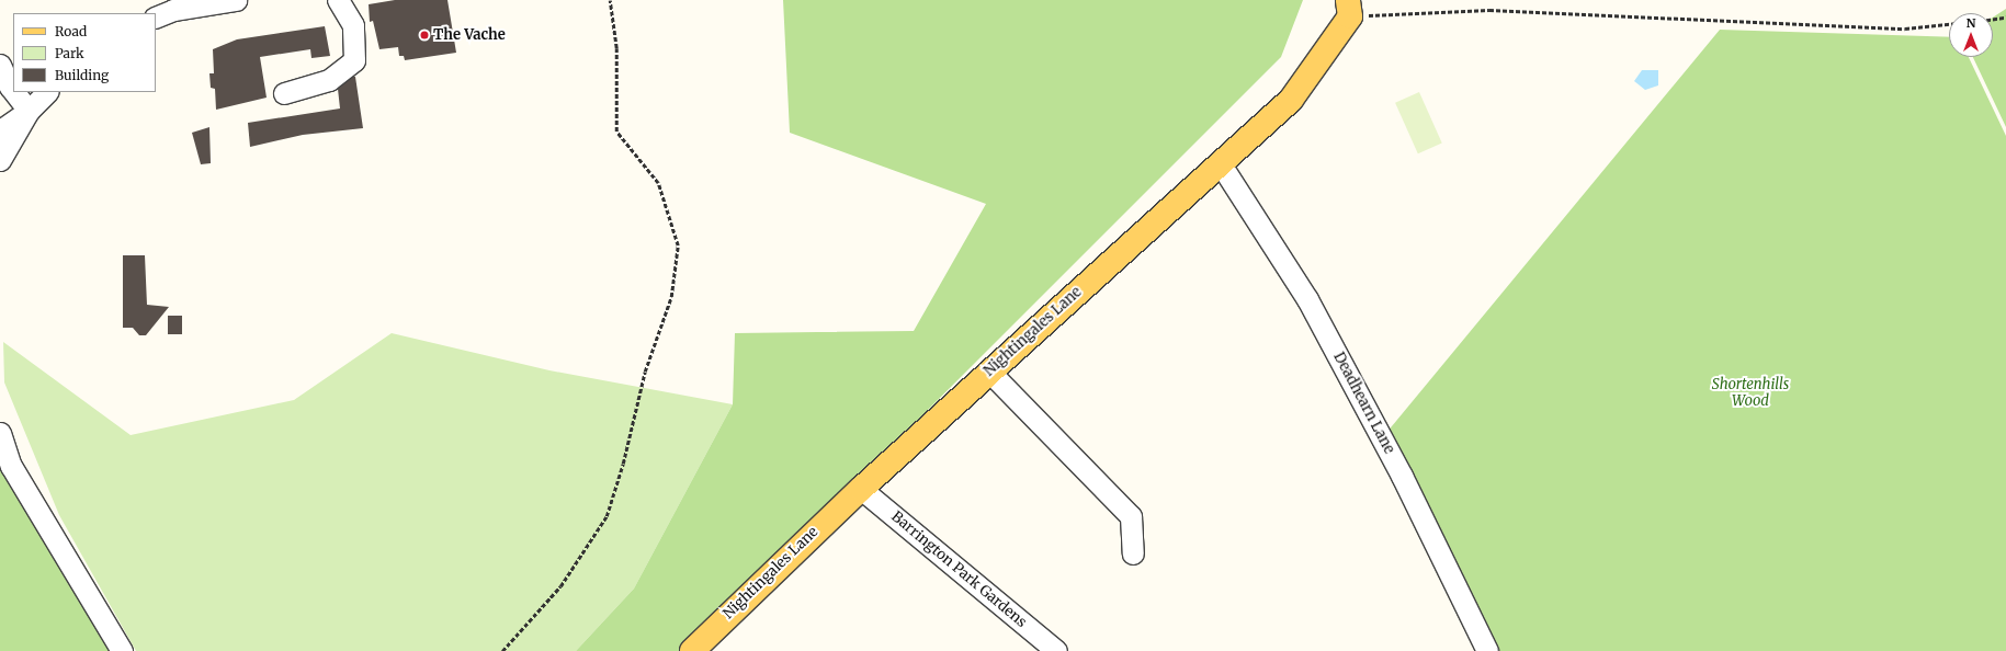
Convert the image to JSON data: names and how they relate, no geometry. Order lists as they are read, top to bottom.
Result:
{
  "streets": {
    "main road": ["Nightingales Lane"],
    "street": ["Deadhearn Lane", "Barrington Park Gardens"]
  },
  "crossings": [
    ["Nightingales Lane", "Deadhearn Lane"],
    ["Nightingales Lane", "Barrington Park Gardens"]
  ],
  "parks": ["Shortenhills Wood"],
  "places": ["The Vache"],
  "legend": ["Road", "Park", "Building"],
  "north": "top"
}
